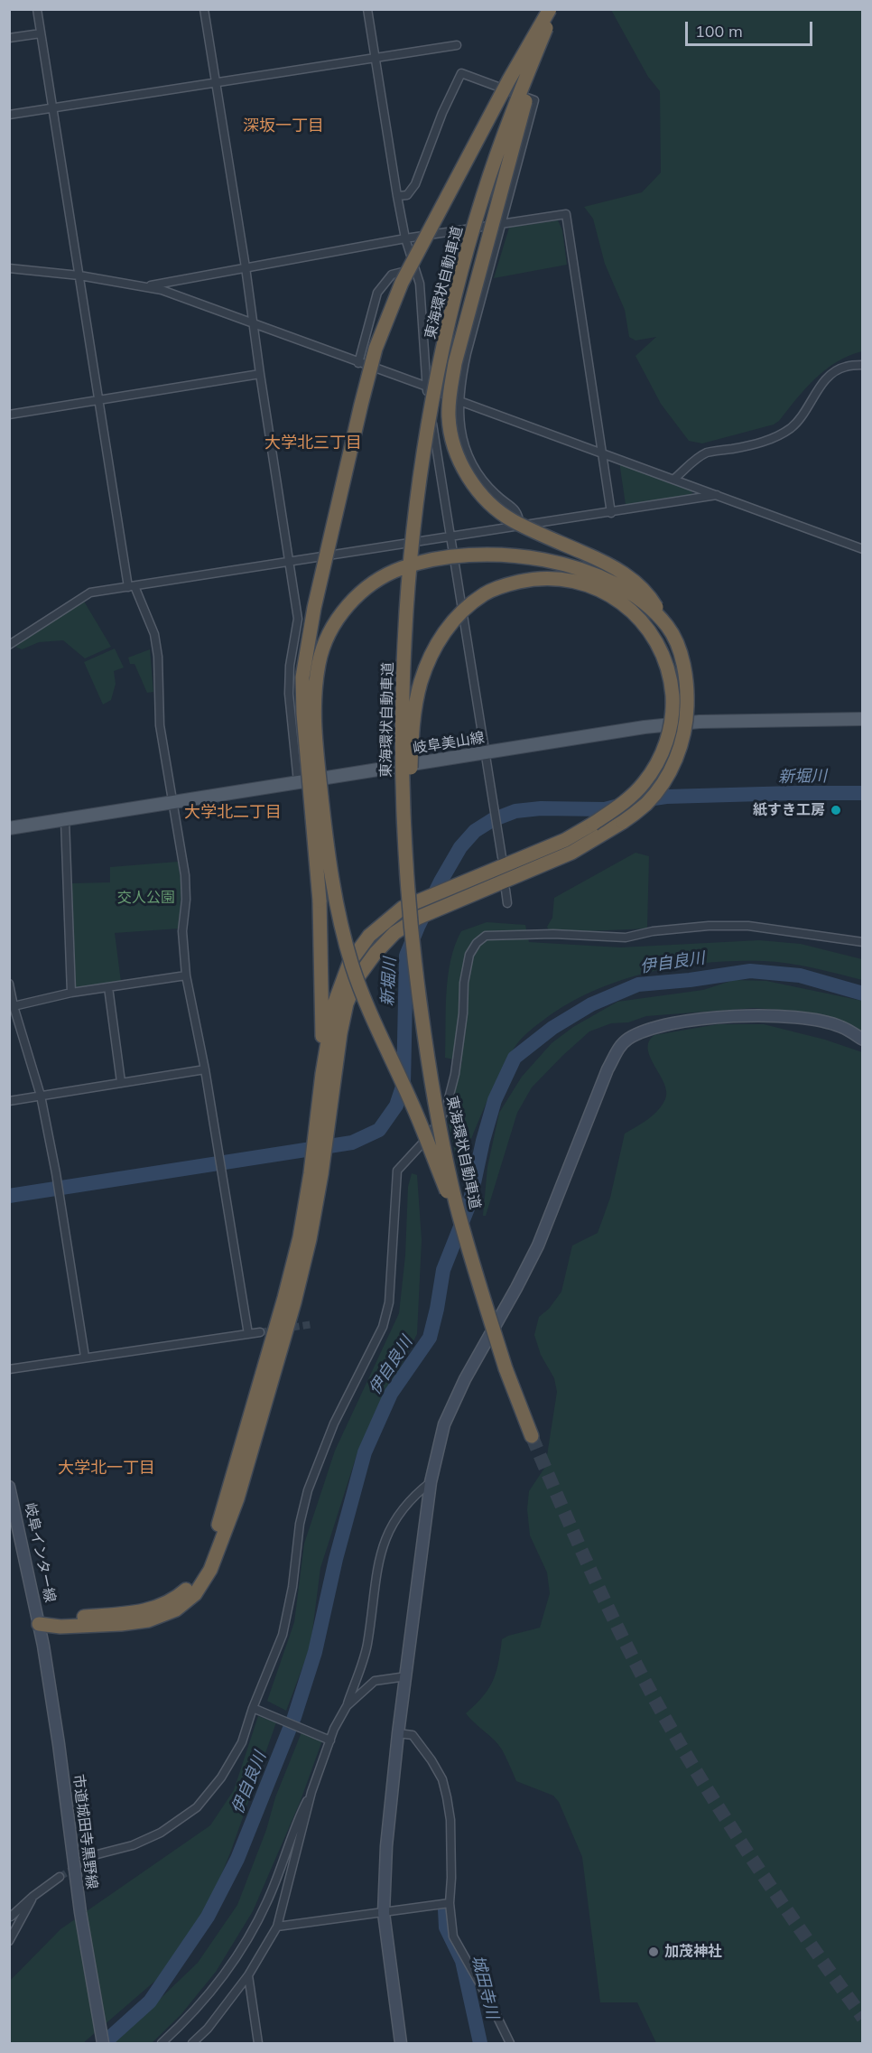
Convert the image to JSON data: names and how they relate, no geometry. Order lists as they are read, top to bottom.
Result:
{
  "streets": {
    "highway": ["東海環状自動車道"],
    "main road": ["岐阜美山線"],
    "street": ["岐阜インター線", "市道城田寺黒野線"]
  },
  "crossings": [
    ["岐阜インター線", "市道城田寺黒野線"]
  ],
  "districts": [
    "深坂一丁目",
    "大学北三丁目",
    "大学北二丁目",
    "大学北一丁目"
  ],
  "water": ["新堀川", "伊自良川", "城田寺川"],
  "parks": ["交人公園"],
  "places": ["紙すき工房", "加茂神社"],
  "scale_bar": "100 m"
}
